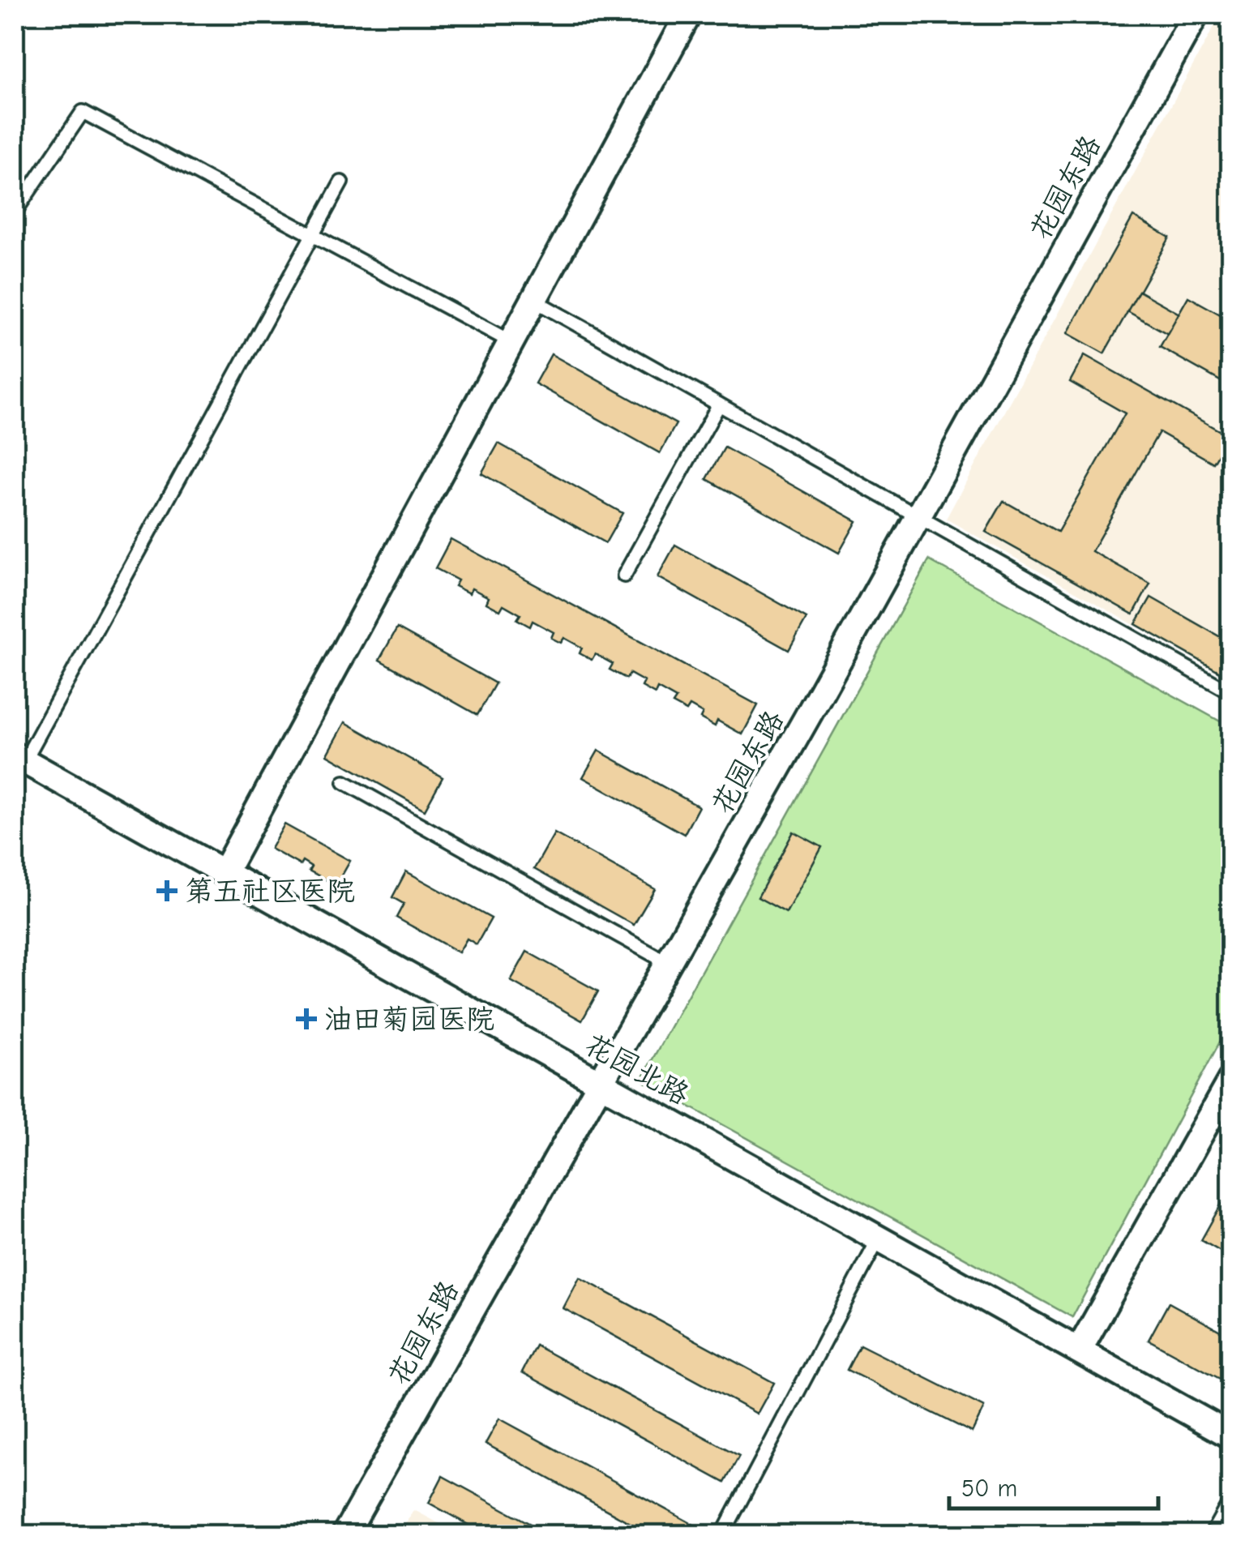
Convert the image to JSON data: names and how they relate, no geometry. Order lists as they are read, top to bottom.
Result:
{
  "streets": {
    "street": ["花园东路", "花园北路"]
  },
  "crossings": [
    ["花园东路", "花园北路"]
  ],
  "places": {
    "health": ["第五社区医院", "油田菊园医院"]
  },
  "scale_bar": "50 m"
}
